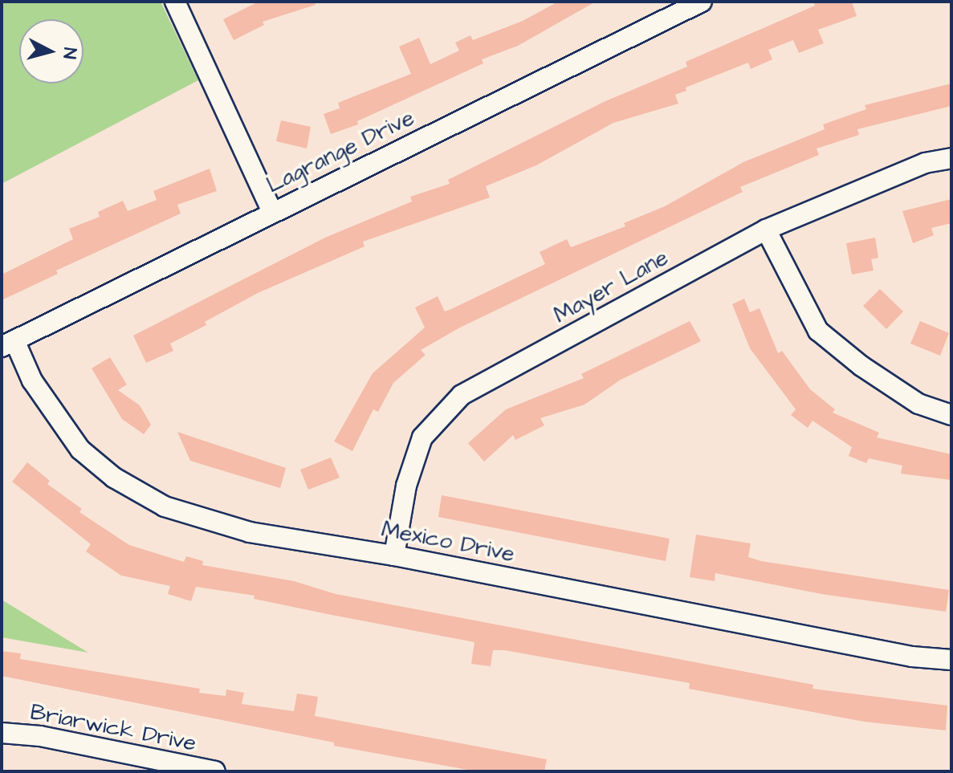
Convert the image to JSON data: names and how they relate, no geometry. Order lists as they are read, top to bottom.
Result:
{
  "streets": {
    "street": [
      "Lagrange Drive",
      "Mayer Lane",
      "Mexico Drive",
      "Briarwick Drive"
    ]
  },
  "crossings": [
    ["Lagrange Drive", "Mexico Drive"],
    ["Mayer Lane", "Mexico Drive"]
  ],
  "north": "right"
}
